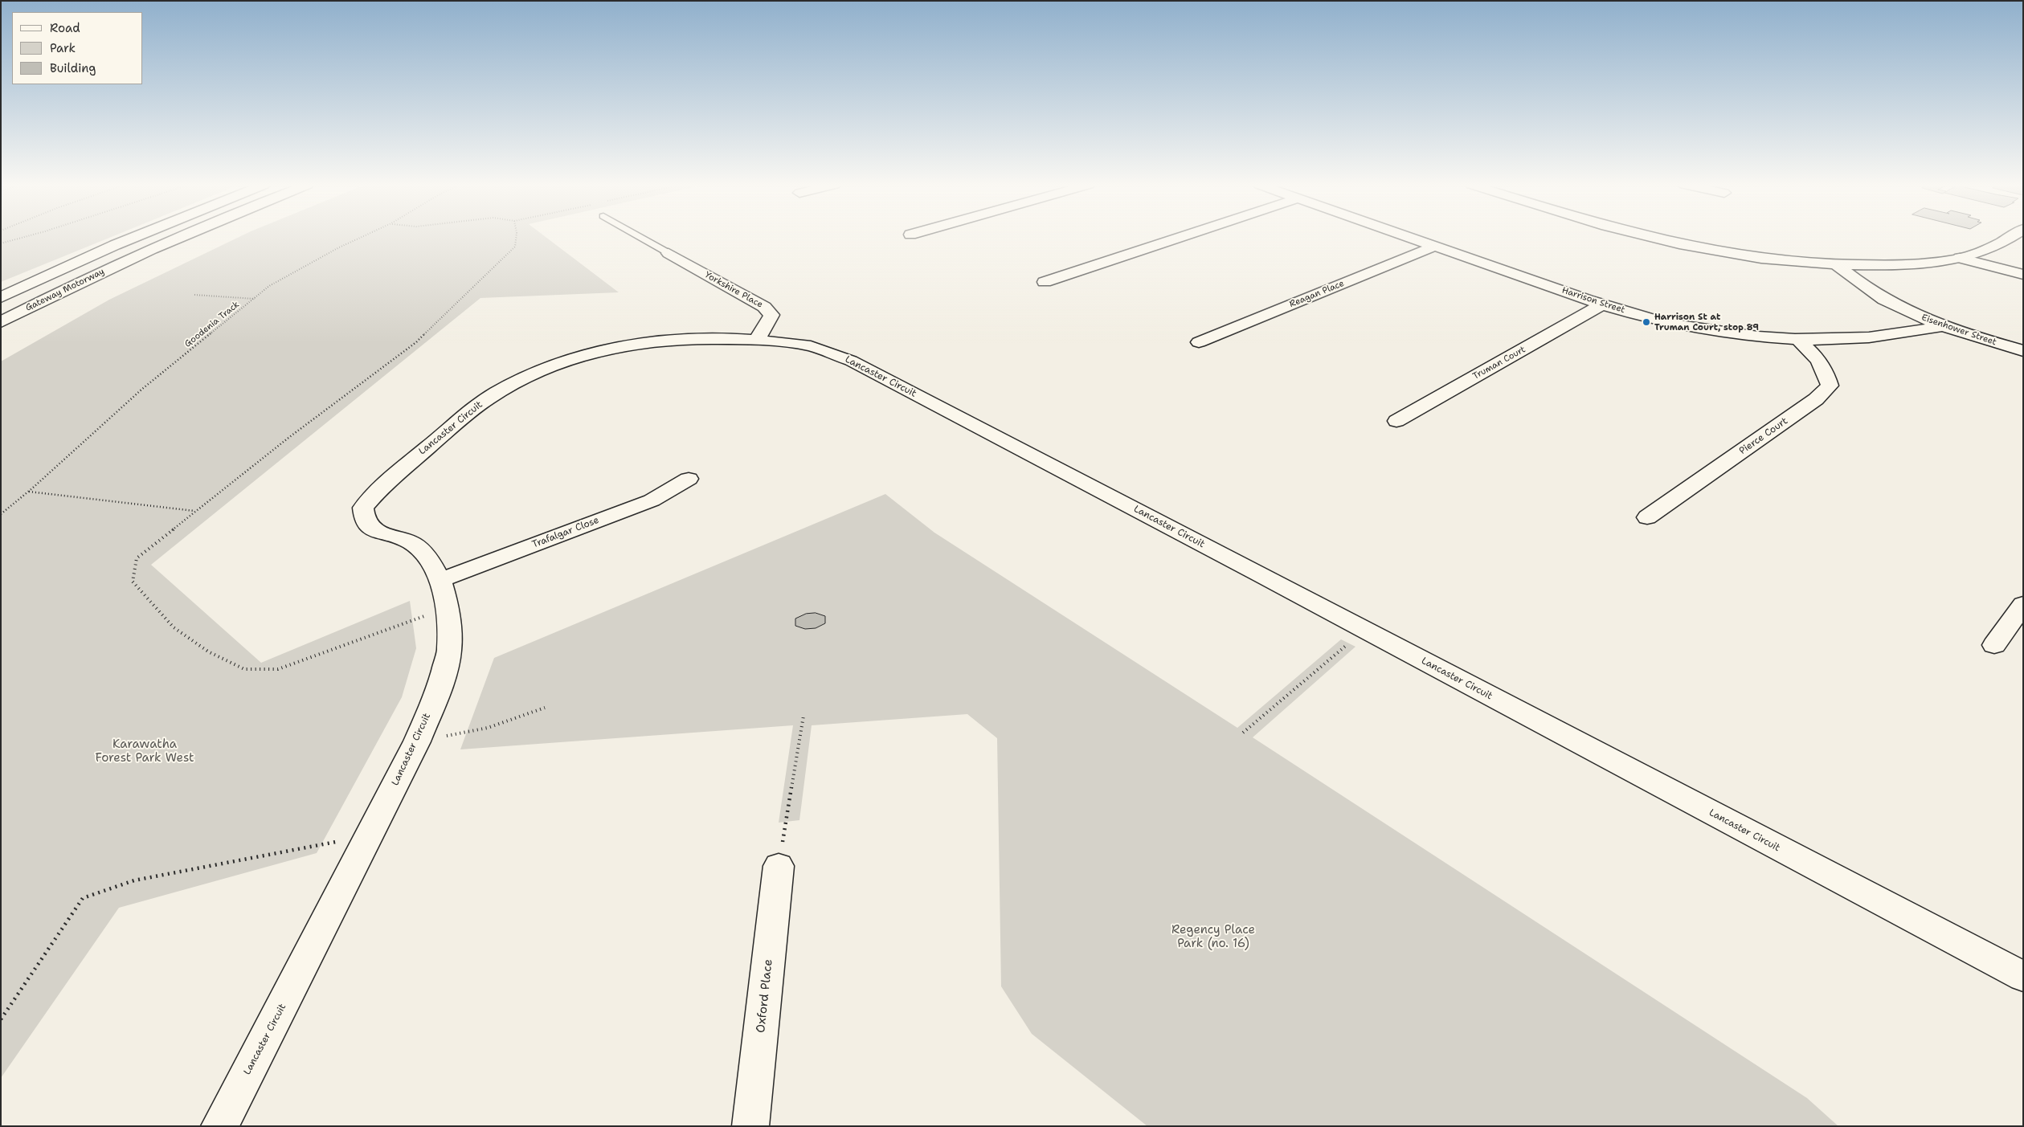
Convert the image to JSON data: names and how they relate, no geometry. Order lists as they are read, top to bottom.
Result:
{
  "streets": {
    "main road": [
      "Gateway Motorway",
      "Yorkshire Place",
      "Reagan Place",
      "Harrison Street",
      "Eisenhower Street",
      "Truman Court",
      "Lancaster Circuit",
      "Pierce Court",
      "Trafalgar Close",
      "Oxford Place"
    ],
    "path": ["Goodenia Track"]
  },
  "crossings": [
    ["Yorkshire Place", "Lancaster Circuit"],
    ["Reagan Place", "Harrison Street"],
    ["Harrison Street", "Eisenhower Street"],
    ["Harrison Street", "Truman Court"],
    ["Harrison Street", "Pierce Court"],
    ["Lancaster Circuit", "Trafalgar Close"]
  ],
  "parks": ["Karawatha Forest Park West", "Regency Place Park (no. 16)"],
  "places": ["Harrison St at Truman Court, stop 89"],
  "legend": ["Road", "Park", "Building"]
}
